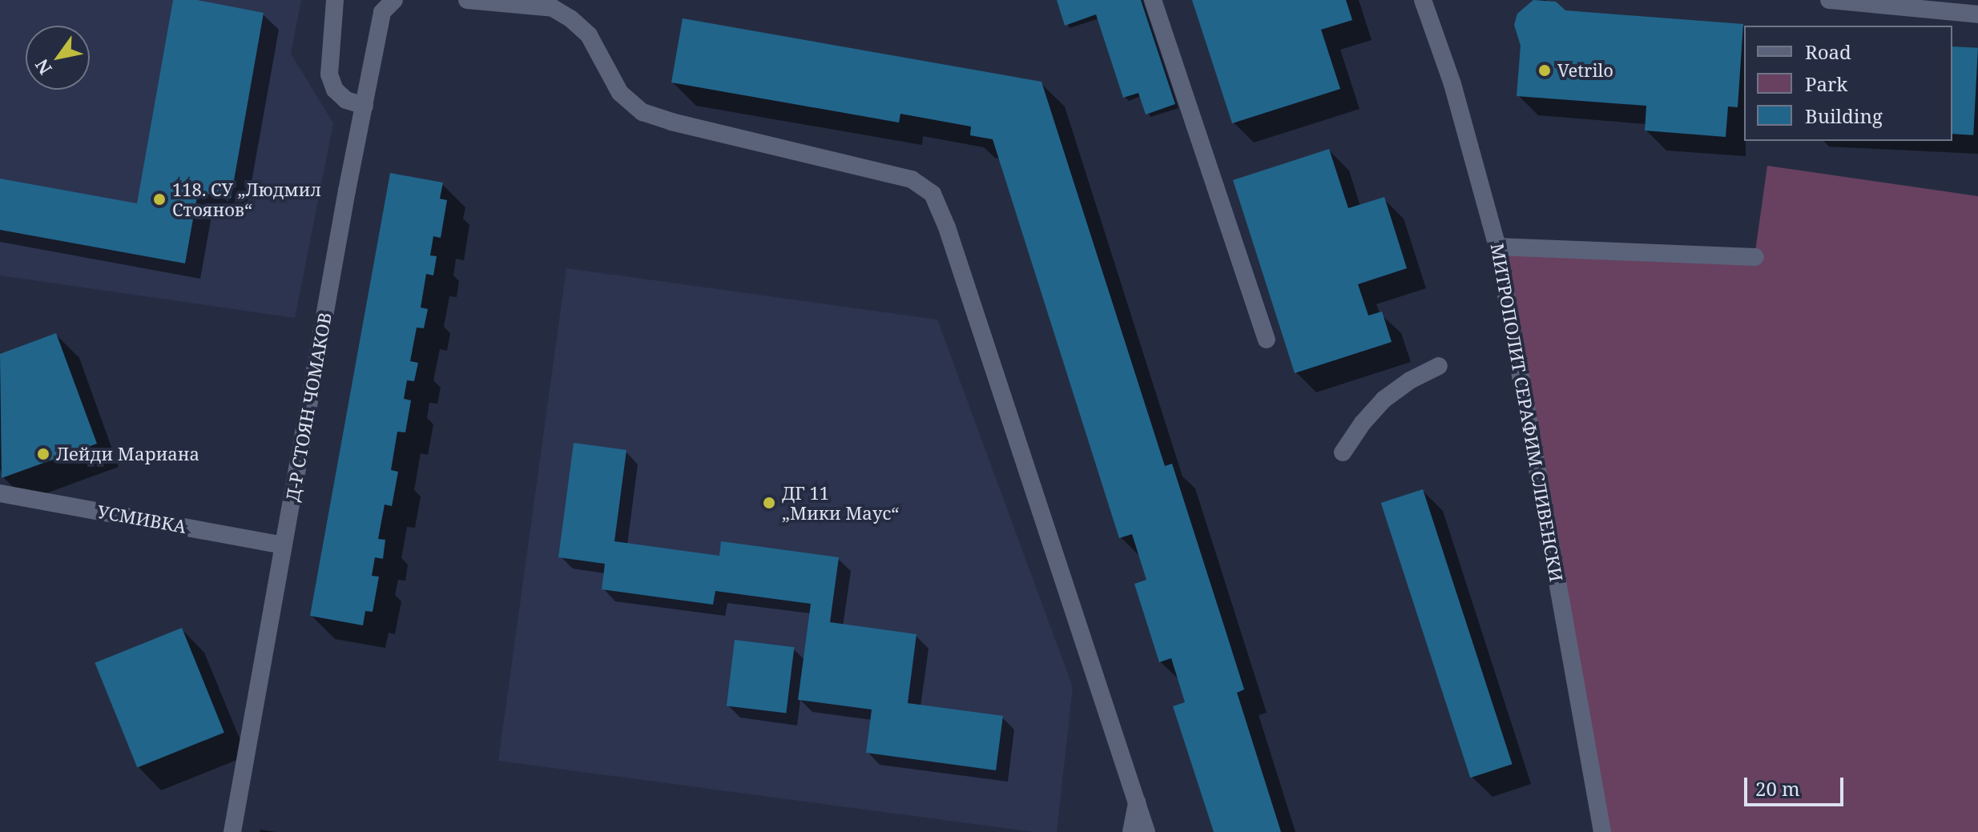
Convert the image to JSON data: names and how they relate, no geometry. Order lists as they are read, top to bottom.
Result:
{
  "streets": {
    "street": ["Д-Р СТОЯН ЧОМАКОВ", "МИТРОПОЛИТ СЕРАФИМ СЛИВЕНСКИ", "УСМИВКА"]
  },
  "crossings": [
    ["Д-Р СТОЯН ЧОМАКОВ", "УСМИВКА"]
  ],
  "places": [
    "Vetrilo",
    "118. СУ „Людмил Стоянов“",
    "Лейди Мариана",
    "ДГ 11 „Мики Маус“"
  ],
  "legend": ["Road", "Park", "Building"],
  "scale_bar": "20 m",
  "north": "bottom left"
}
